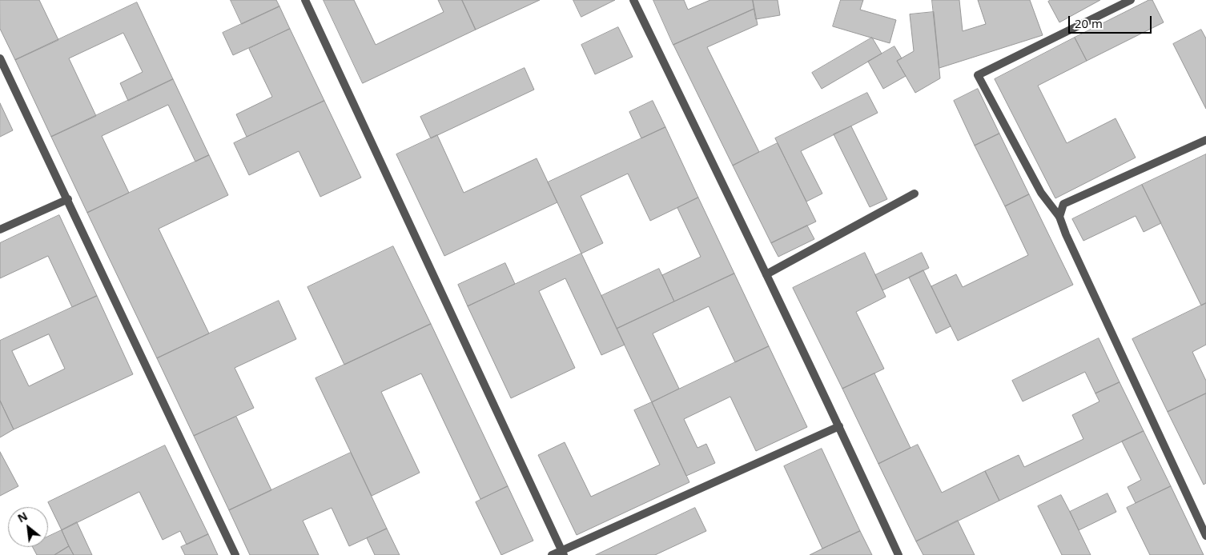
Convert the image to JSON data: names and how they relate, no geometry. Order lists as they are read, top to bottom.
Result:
{
  "scale_bar": "20 m",
  "north": "top left"
}
